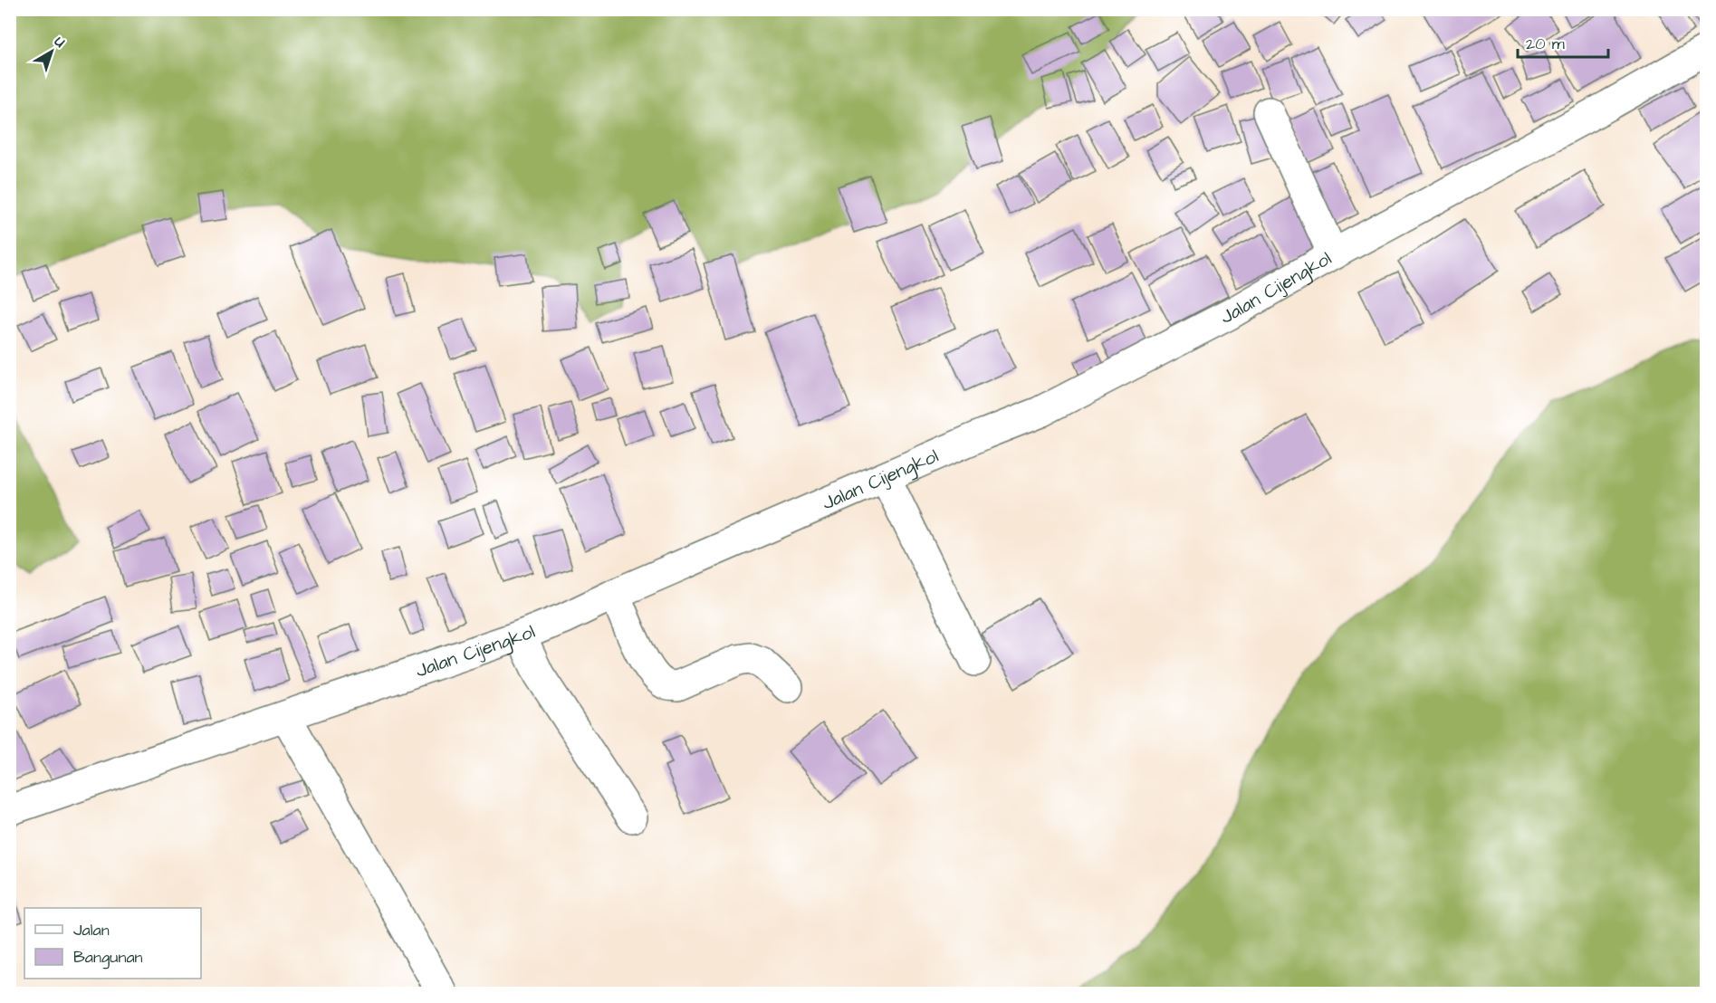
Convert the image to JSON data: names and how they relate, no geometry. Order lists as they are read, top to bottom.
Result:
{
  "streets": {
    "street": ["Jalan Cijengkol"]
  },
  "legend": ["Jalan", "Bangunan"],
  "scale_bar": "20 m",
  "north": "top right"
}
